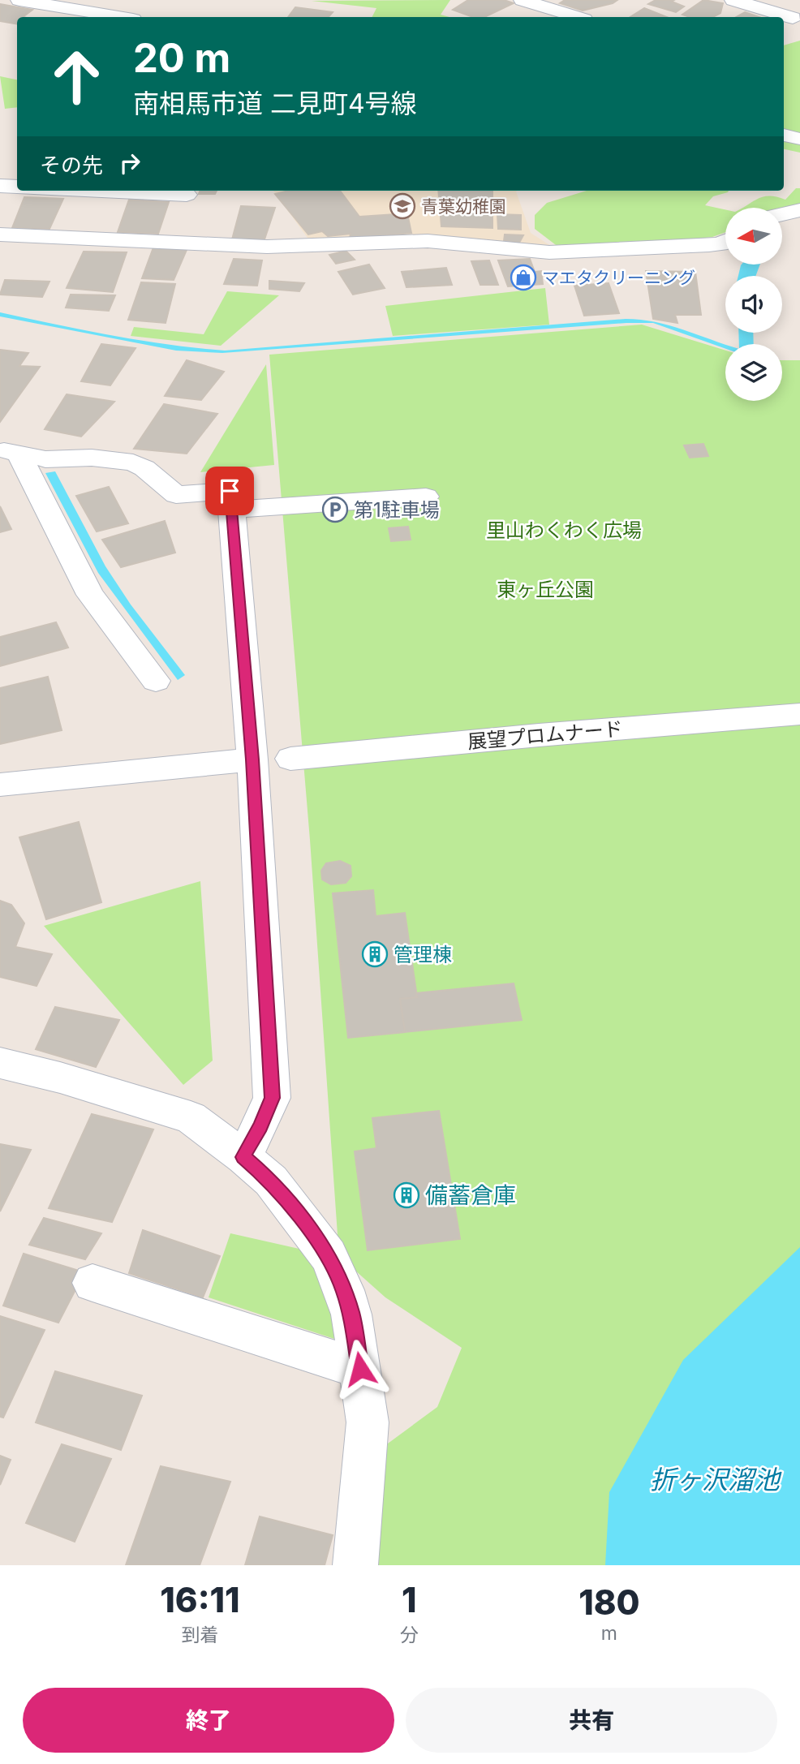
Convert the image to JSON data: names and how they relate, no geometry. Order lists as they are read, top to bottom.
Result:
{
  "streets": {
    "street": ["展望プロムナード"]
  },
  "water": ["折ヶ沢溜池"],
  "parks": ["里山わくわく広場", "東ヶ丘公園"],
  "places": {
    "school or university": ["青葉幼稚園"],
    "shop": ["マエタクリーニング"],
    "parking": ["第1駐車場"],
    "building": ["管理棟", "備蓄倉庫"]
  },
  "north": "left",
  "page": {
    "turn": ["20 m", "南相馬市道 二見町4号線"],
    "then": "その先",
    "eta": [
      "16:11",
      "到着",
      "1",
      "分",
      "180",
      "m"
    ],
    "buttons": ["終了", "共有"]
  }
}
